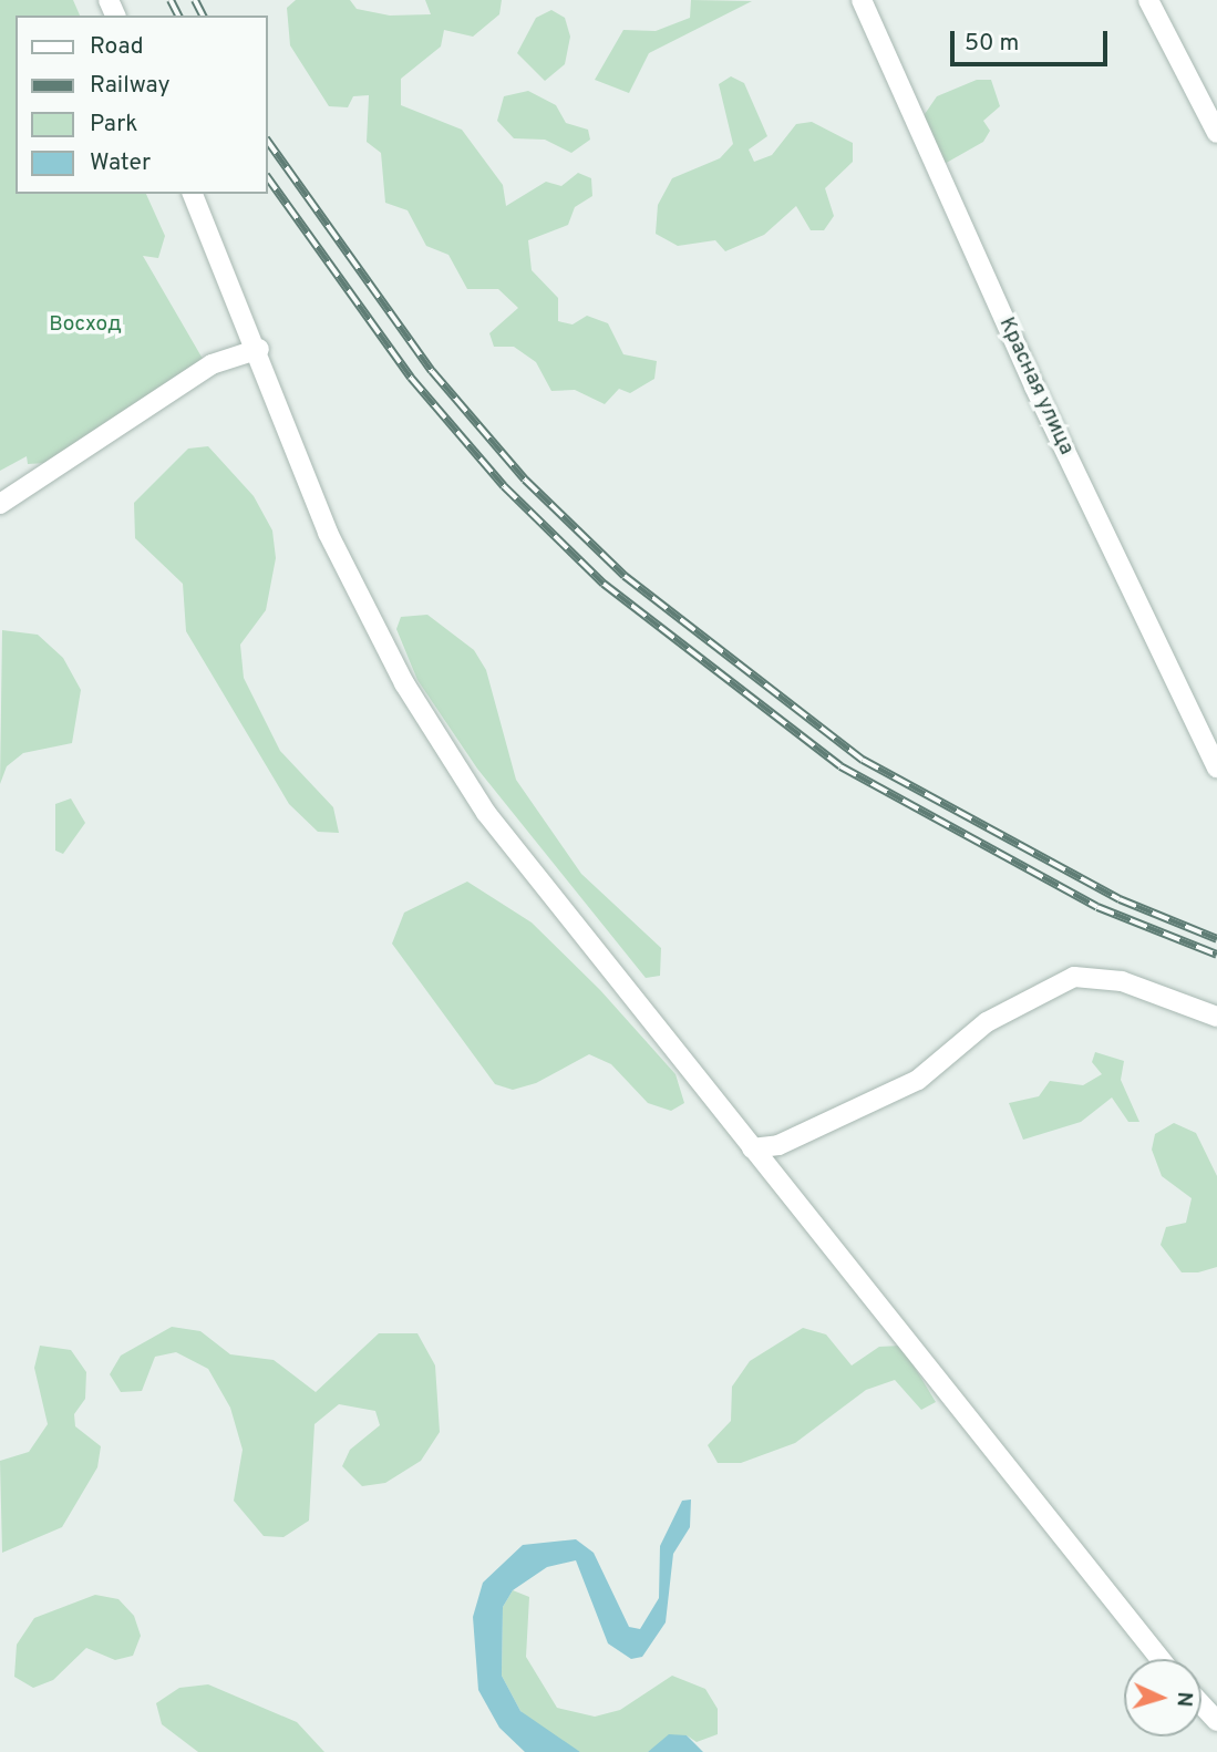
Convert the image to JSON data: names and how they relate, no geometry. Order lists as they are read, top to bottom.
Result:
{
  "streets": {
    "street": ["Красная улица"]
  },
  "parks": ["Восход"],
  "legend": [
    "Road",
    "Railway",
    "Park",
    "Water"
  ],
  "scale_bar": "50 m",
  "north": "right"
}
